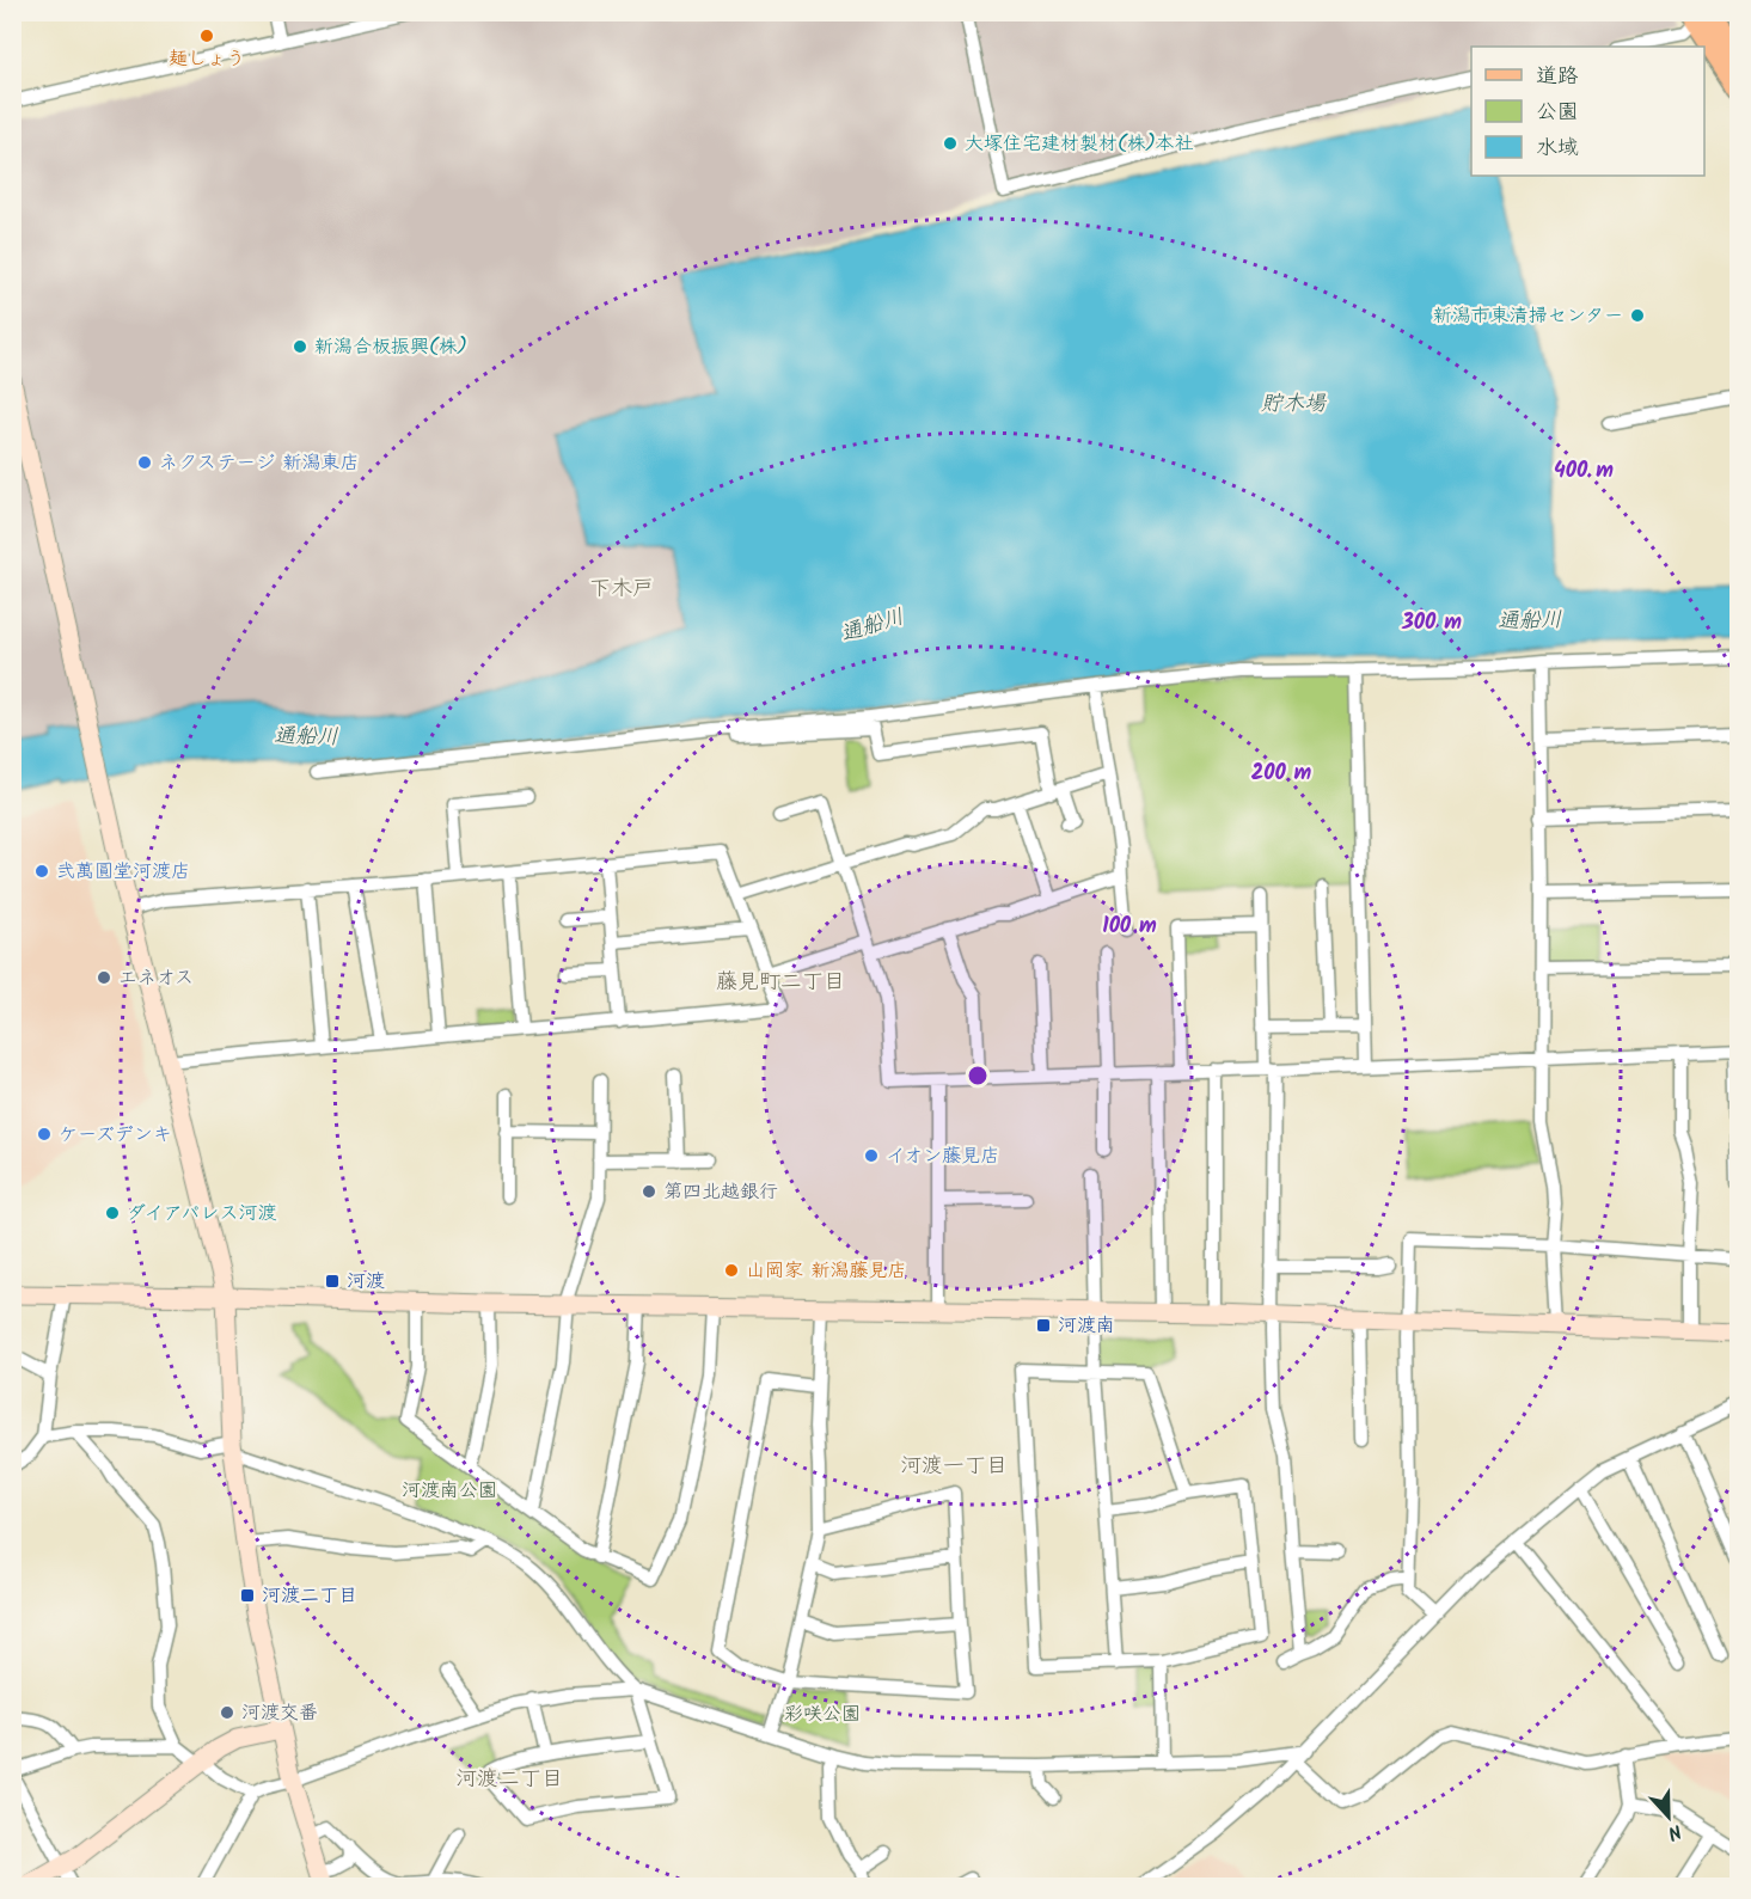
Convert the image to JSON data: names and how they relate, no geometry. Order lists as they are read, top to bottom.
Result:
{
  "districts": [
    "下木戸",
    "藤見町二丁目",
    "河渡一丁目",
    "河渡二丁目"
  ],
  "water": ["貯木場", "通船川"],
  "parks": ["河渡南公園", "彩咲公園"],
  "places": {
    "other": [
      "麺しょう",
      "大塚住宅建材製材(株)本社",
      "新潟市東清掃センター",
      "新潟合板振興(株)",
      "ネクステージ 新潟東店",
      "弐萬圓堂河渡店",
      "エネオス",
      "ケーズデンキ",
      "イオン藤見店",
      "第四北越銀行",
      "ダイアパレス河渡",
      "山岡家 新潟藤見店",
      "河渡交番"
    ],
    "transit": ["河渡", "河渡南", "河渡二丁目"]
  },
  "legend": ["道路", "公園", "水域"],
  "north": "bottom",
  "rings": [
    "400 m",
    "300 m",
    "200 m",
    "100 m"
  ]
}
